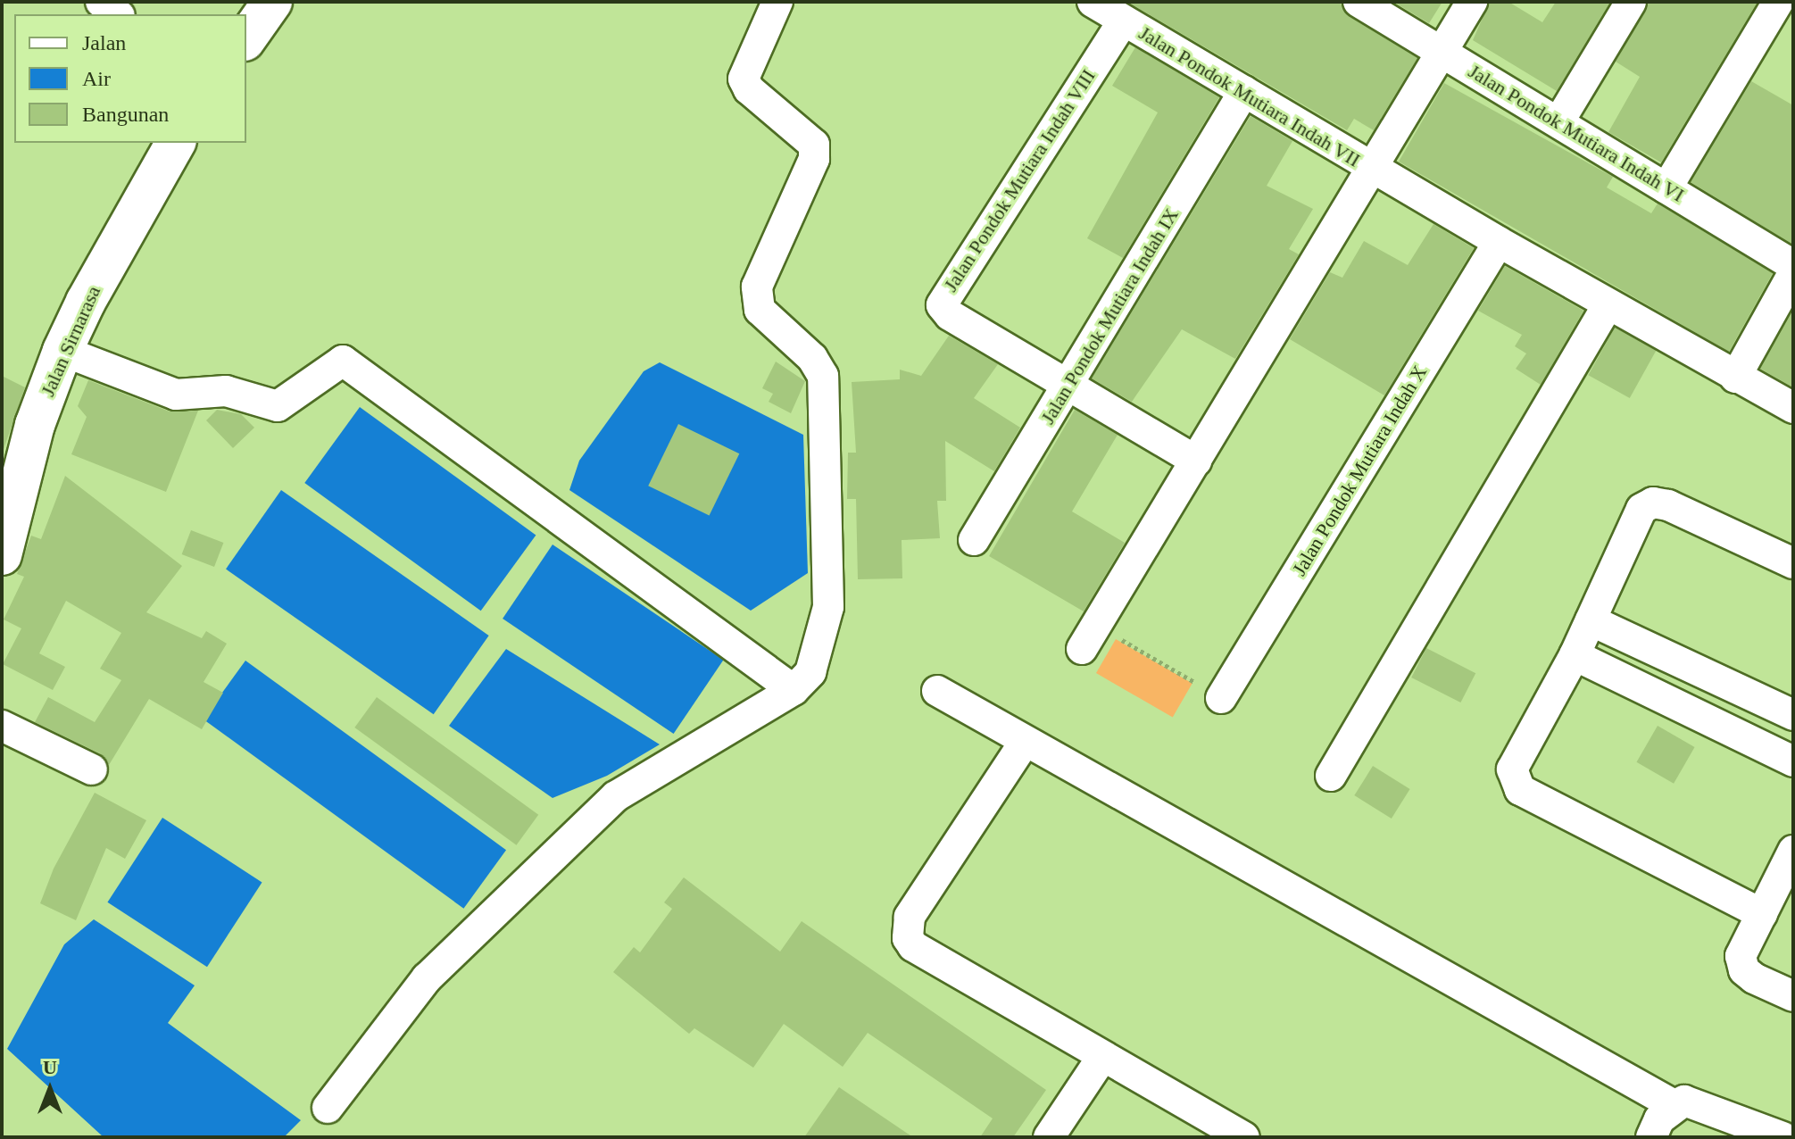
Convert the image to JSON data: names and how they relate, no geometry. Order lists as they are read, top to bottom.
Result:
{
  "streets": {
    "street": [
      "Jalan Pondok Mutiara Indah VII",
      "Jalan Pondok Mutiara Indah VI",
      "Jalan Pondok Mutiara Indah VIII",
      "Jalan Pondok Mutiara Indah IX",
      "Jalan Sirnarasa",
      "Jalan Pondok Mutiara Indah X"
    ]
  },
  "crossings": [
    ["Jalan Pondok Mutiara Indah VII", "Jalan Pondok Mutiara Indah VIII"],
    ["Jalan Pondok Mutiara Indah VII", "Jalan Pondok Mutiara Indah IX"],
    ["Jalan Pondok Mutiara Indah VII", "Jalan Pondok Mutiara Indah X"],
    ["Jalan Pondok Mutiara Indah VIII", "Jalan Pondok Mutiara Indah IX"]
  ],
  "legend": ["Jalan", "Air", "Bangunan"],
  "north": "top"
}
